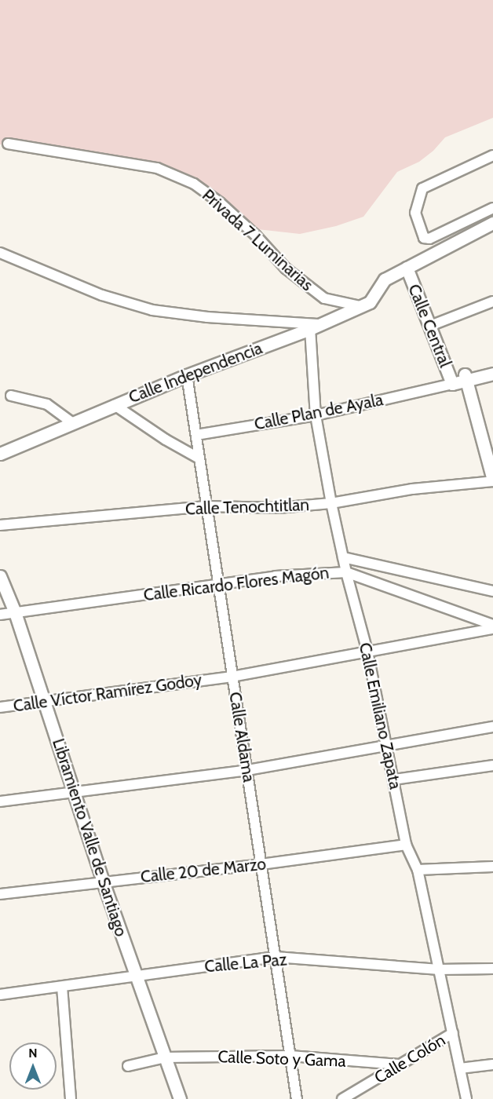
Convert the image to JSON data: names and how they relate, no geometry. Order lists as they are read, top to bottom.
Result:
{
  "streets": {
    "street": [
      "Privada 7 Luminarias",
      "Calle Central",
      "Calle Independencia",
      "Calle Plan de Ayala",
      "Calle Tenochtitlan",
      "Calle Ricardo Flores Magón",
      "Calle Víctor Ramírez Godoy",
      "Calle Emiliano Zapata",
      "Calle Aldama",
      "Libramiento Valle de Santiago",
      "Calle 20 de Marzo",
      "Calle La Paz",
      "Calle Soto y Gama",
      "Calle Colón"
    ]
  },
  "crossings": [
    ["Privada 7 Luminarias", "Calle Independencia"],
    ["Calle Central", "Calle Independencia"],
    ["Calle Central", "Calle Plan de Ayala"],
    ["Calle Central", "Calle Tenochtitlan"],
    ["Calle Independencia", "Calle Emiliano Zapata"],
    ["Calle Independencia", "Calle Aldama"],
    ["Calle Plan de Ayala", "Calle Emiliano Zapata"],
    ["Calle Plan de Ayala", "Calle Aldama"],
    ["Calle Tenochtitlan", "Calle Emiliano Zapata"],
    ["Calle Tenochtitlan", "Calle Aldama"],
    ["Calle Ricardo Flores Magón", "Calle Emiliano Zapata"],
    ["Calle Ricardo Flores Magón", "Calle Aldama"],
    ["Calle Ricardo Flores Magón", "Libramiento Valle de Santiago"],
    ["Calle Víctor Ramírez Godoy", "Calle Emiliano Zapata"],
    ["Calle Víctor Ramírez Godoy", "Calle Aldama"],
    ["Calle Víctor Ramírez Godoy", "Libramiento Valle de Santiago"],
    ["Calle Emiliano Zapata", "Calle 20 de Marzo"],
    ["Calle Emiliano Zapata", "Calle La Paz"],
    ["Calle Emiliano Zapata", "Calle Colón"],
    ["Calle Aldama", "Calle 20 de Marzo"],
    ["Calle Aldama", "Calle La Paz"],
    ["Calle Aldama", "Calle Soto y Gama"],
    ["Libramiento Valle de Santiago", "Calle 20 de Marzo"],
    ["Libramiento Valle de Santiago", "Calle La Paz"],
    ["Libramiento Valle de Santiago", "Calle Soto y Gama"],
    ["Calle Soto y Gama", "Calle Colón"]
  ],
  "north": "top"
}
